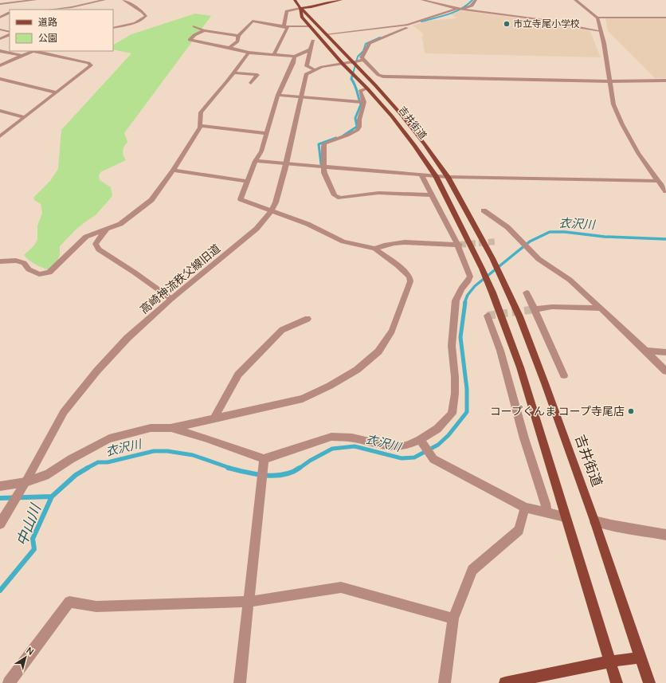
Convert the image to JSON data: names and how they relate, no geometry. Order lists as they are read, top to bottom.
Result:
{
  "streets": {
    "main road": ["吉井街道"],
    "street": ["高崎神流秩父線旧道"]
  },
  "water": ["衣沢川", "中山川"],
  "places": ["市立寺尾小学校", "コープぐんま コープ寺尾店"],
  "legend": ["道路", "公園"],
  "north": "top right"
}
